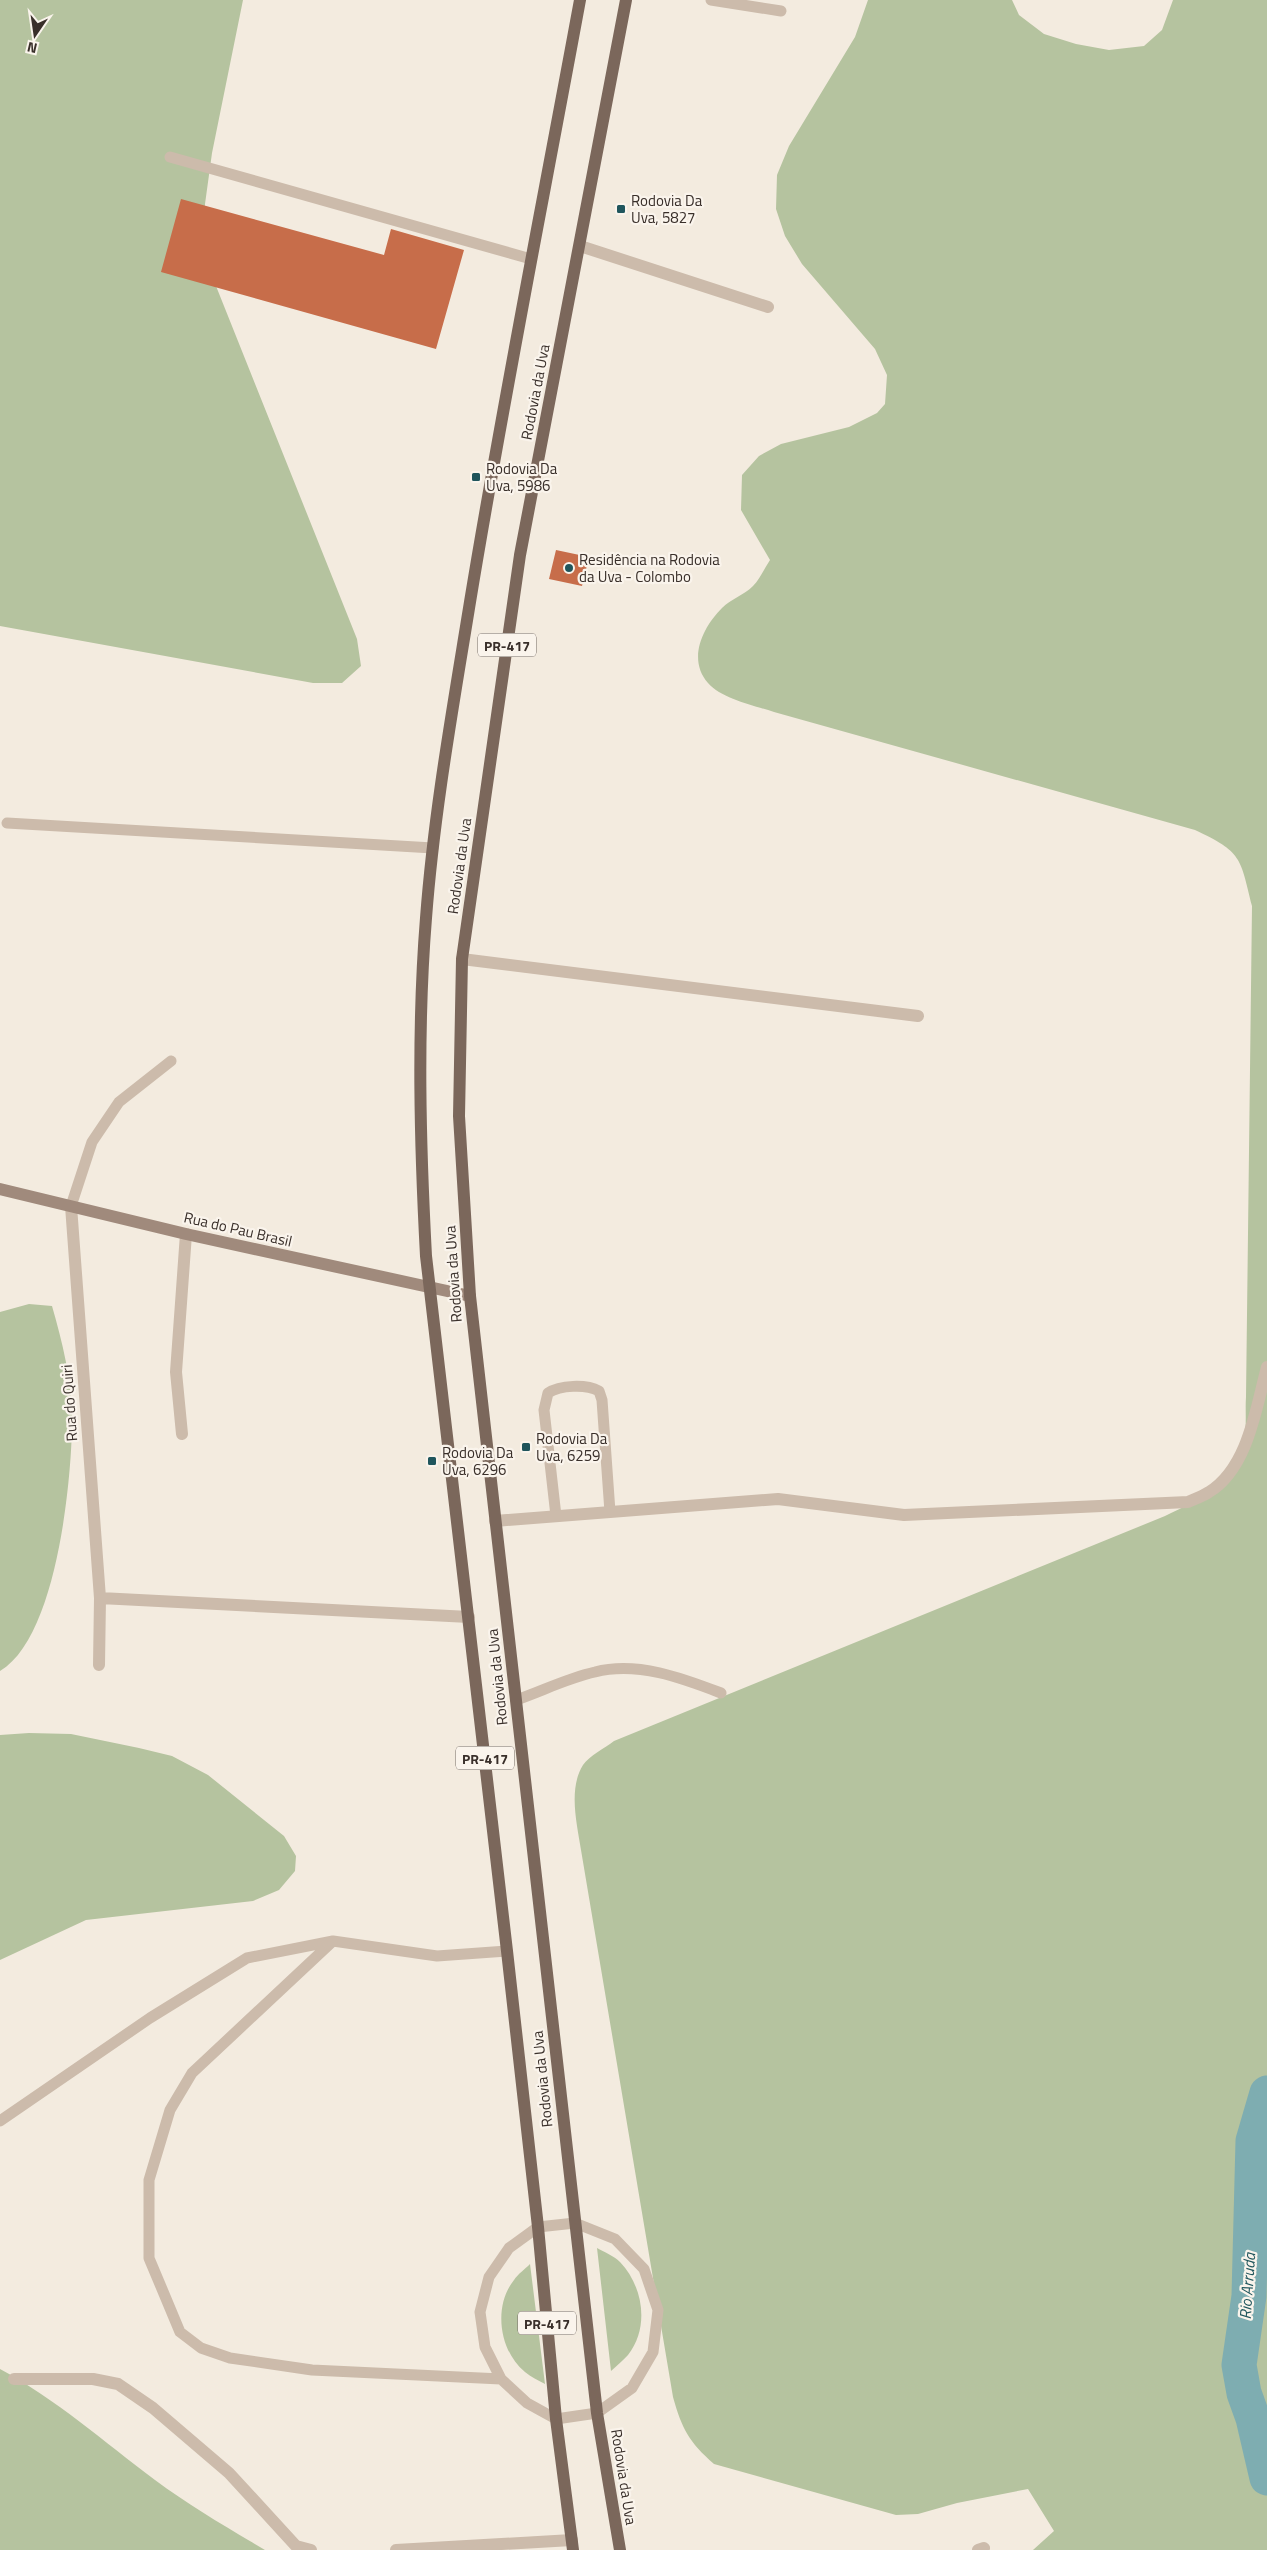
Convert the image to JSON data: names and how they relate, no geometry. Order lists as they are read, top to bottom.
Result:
{
  "streets": {
    "main road": ["Rodovia da Uva", "PR-417"],
    "street": ["Rua do Pau Brasil", "Rua do Quiri"]
  },
  "crossings": [
    ["Rodovia da Uva", "Rua do Pau Brasil"],
    ["Rua do Pau Brasil", "Rua do Quiri"]
  ],
  "water": ["Rio Arruda"],
  "places": {
    "transit": [
      "Rodovia Da Uva, 5827",
      "Rodovia Da Uva, 5986",
      "Rodovia Da Uva, 6259",
      "Rodovia Da Uva, 6296"
    ],
    "other": ["Residência na Rodovia da Uva - Colombo"]
  },
  "north": "bottom"
}
